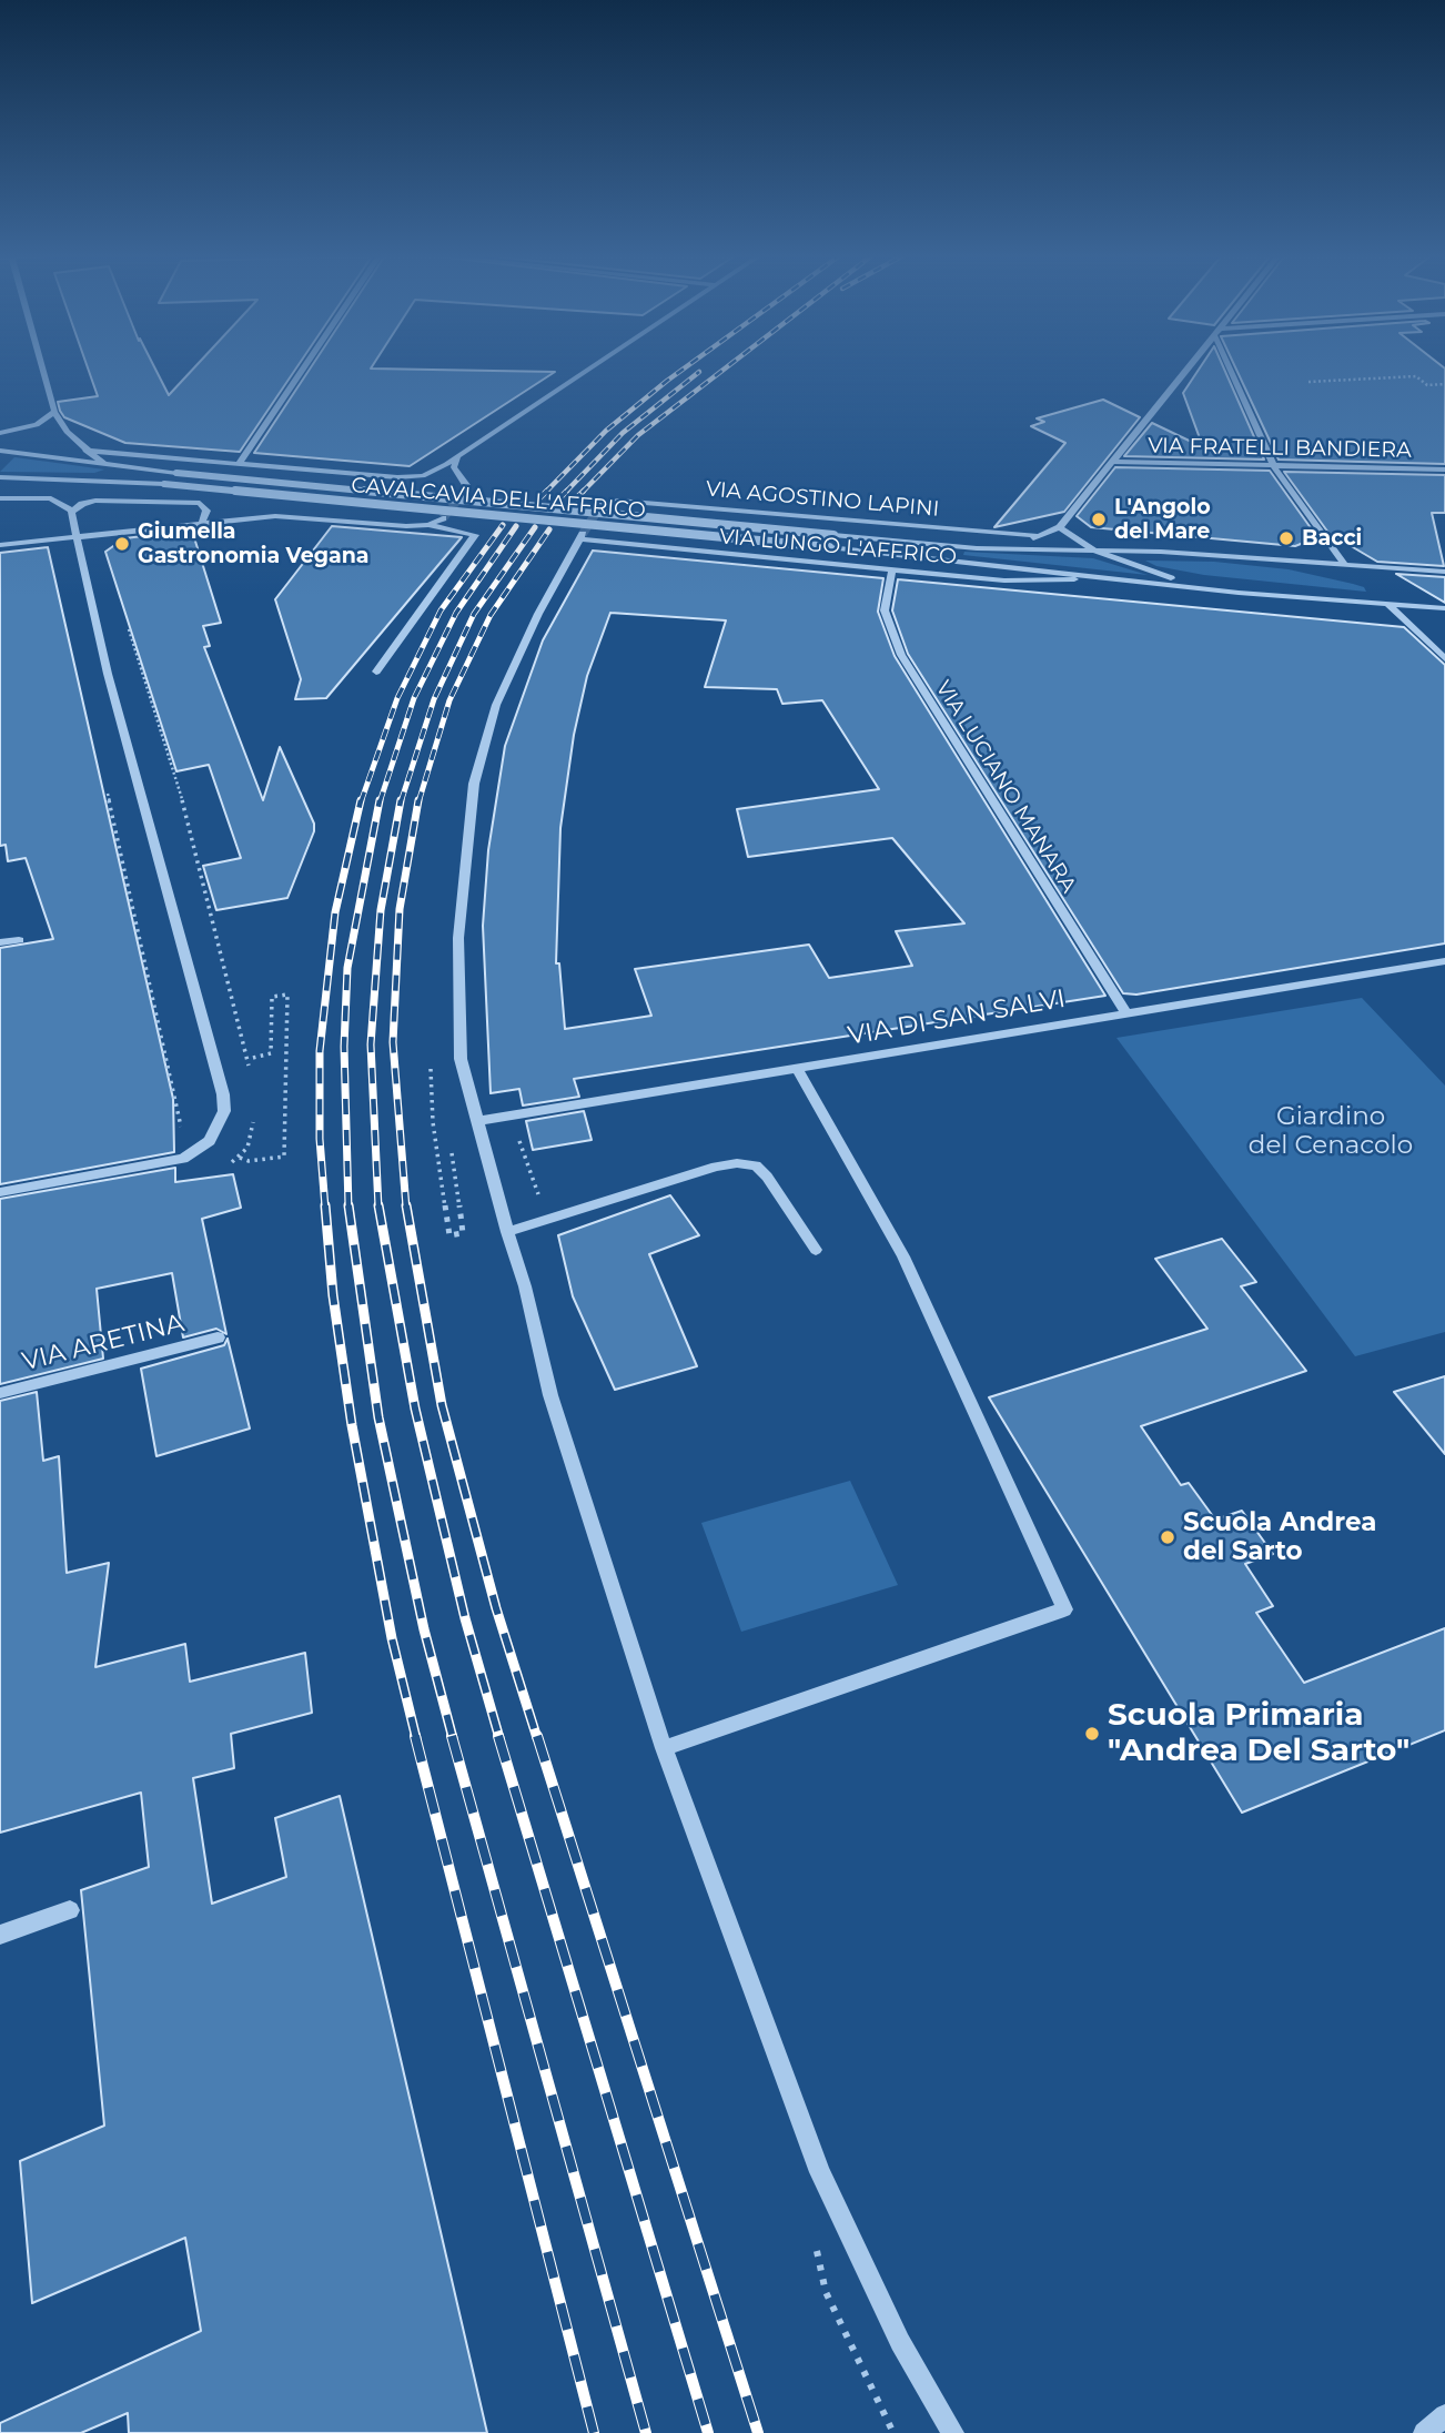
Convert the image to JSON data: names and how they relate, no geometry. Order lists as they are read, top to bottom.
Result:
{
  "streets": {
    "street": [
      "VIA FRATELLI BANDIERA",
      "CAVALCAVIA DELL'AFFRICO",
      "VIA AGOSTINO LAPINI",
      "VIA LUNGO L'AFFRICO",
      "VIA LUCIANO MANARA",
      "VIA DI SAN SALVI",
      "VIA ARETINA"
    ]
  },
  "crossings": [
    ["CAVALCAVIA DELL'AFFRICO", "VIA LUNGO L'AFFRICO"],
    ["VIA LUNGO L'AFFRICO", "VIA LUCIANO MANARA"],
    ["VIA LUNGO L'AFFRICO", "VIA DI SAN SALVI"],
    ["VIA LUCIANO MANARA", "VIA DI SAN SALVI"]
  ],
  "parks": ["Giardino del Cenacolo"],
  "places": [
    "L'Angolo del Mare",
    "Bacci",
    "Giumella Gastronomia Vegana",
    "Scuola Andrea del Sarto",
    "Scuola Primaria \"Andrea Del Sarto\""
  ]
}
